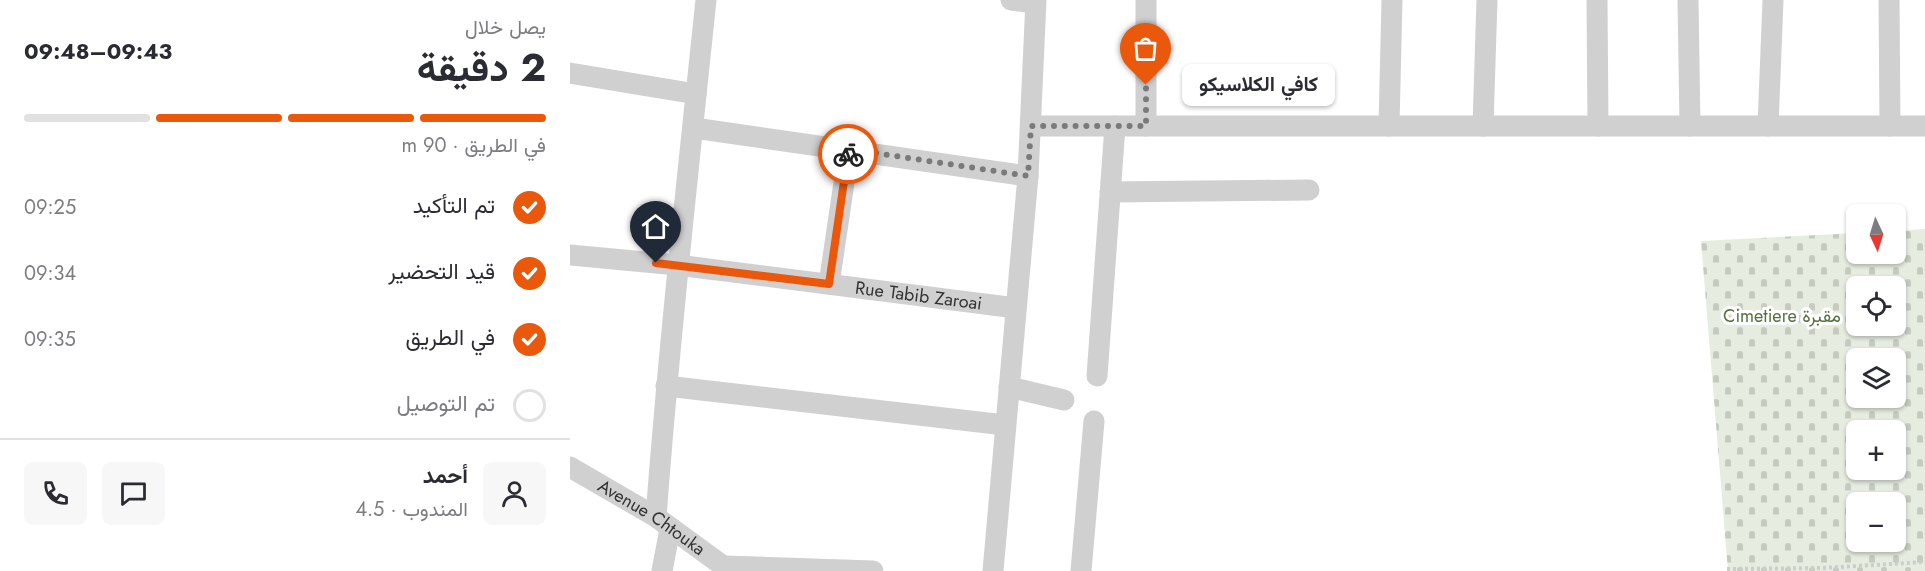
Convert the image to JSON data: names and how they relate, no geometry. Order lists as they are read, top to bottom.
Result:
{
  "streets": {
    "street": ["Rue Tabib Zaroai", "Avenue Chtouka"]
  },
  "parks": ["Cimetiere مقبرة"],
  "places": ["كافي الكلاسيكو"],
  "north": "bottom",
  "page": {
    "heading": ["2 دقيقة", "يصل خلال", "09:43–09:48"],
    "panel": ["أحمد", "المندوب · 4.5"],
    "bubble": "كافي الكلاسيكو",
    "bar": "في الطريق · 90 m",
    "list": [
      ["تم التأكيد", "09:25"],
      ["قيد التحضير", "09:34"],
      ["في الطريق", "09:35"],
      "تم التوصيل"
    ],
    "map_buttons": ["+", "−"]
  }
}
